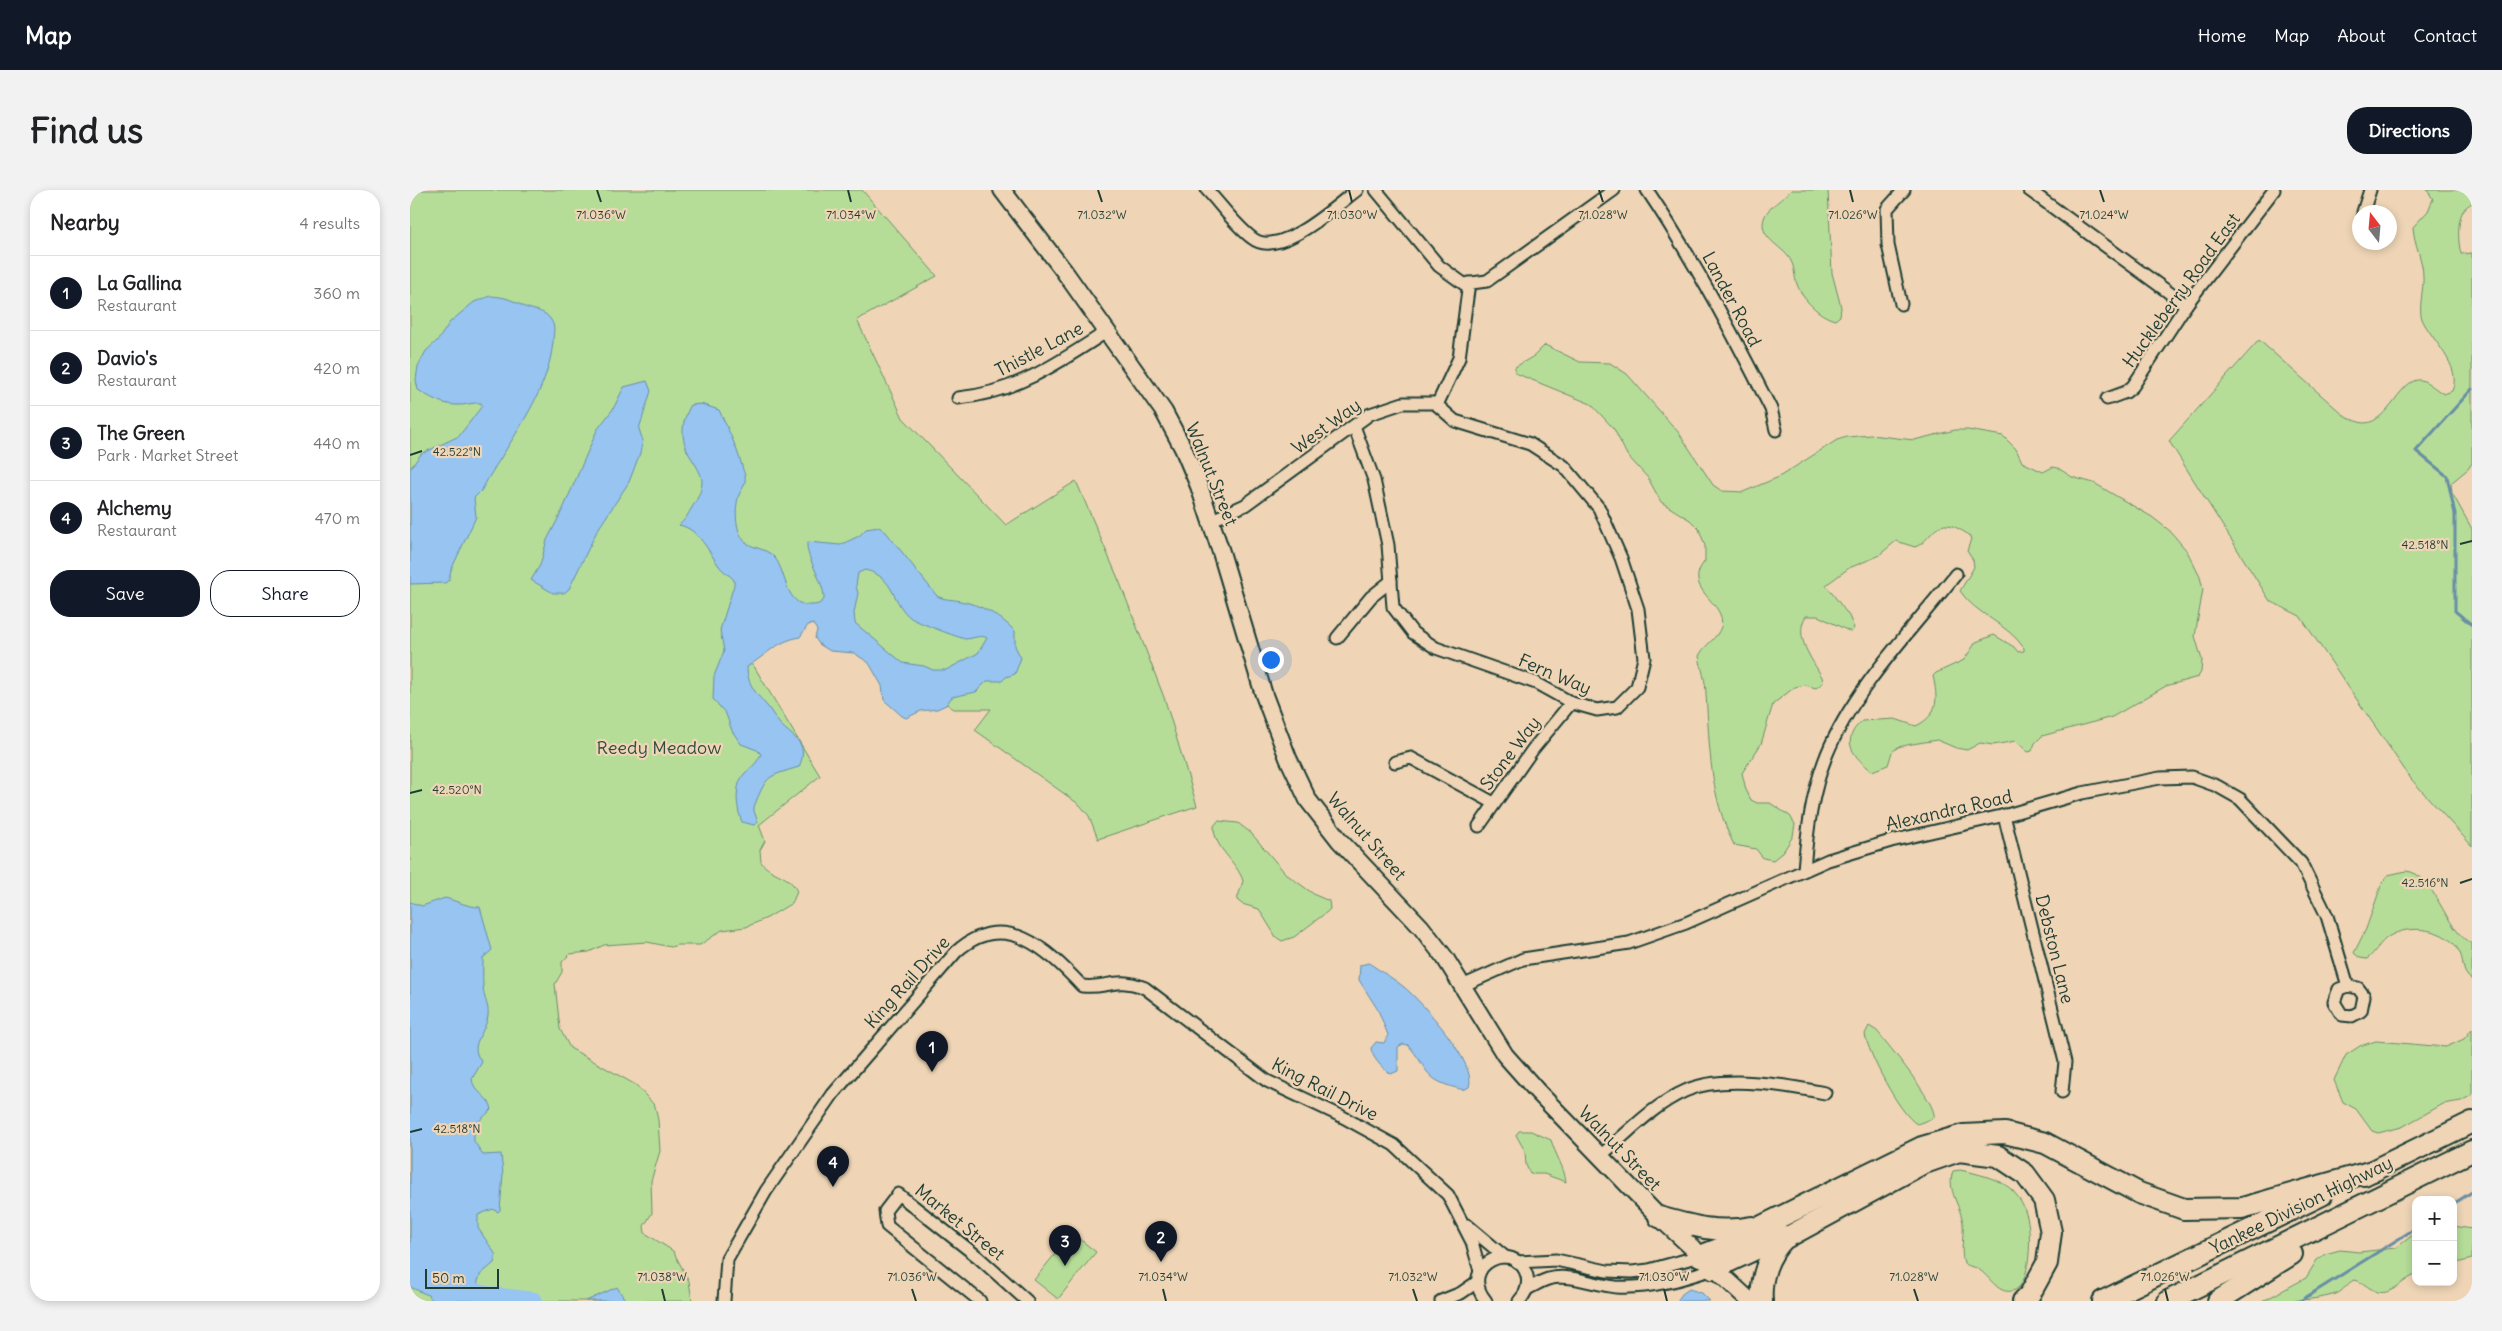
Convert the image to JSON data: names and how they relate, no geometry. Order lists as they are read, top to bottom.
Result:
{
  "streets": {
    "highway": ["Yankee Division Highway"],
    "main road": ["Walnut Street"],
    "street": [
      "Huckleberry Road East",
      "Lander Road",
      "Thistle Lane",
      "West Way",
      "Fern Way",
      "Stone Way",
      "Alexandra Road",
      "Debston Lane",
      "King Rail Drive",
      "Market Street"
    ]
  },
  "crossings": [
    ["Thistle Lane", "Walnut Street"],
    ["West Way", "Walnut Street"],
    ["West Way", "Fern Way"],
    ["Walnut Street", "Alexandra Road"],
    ["Fern Way", "Stone Way"],
    ["Alexandra Road", "Debston Lane"]
  ],
  "parks": ["Reedy Meadow"],
  "scale_bar": "50 m",
  "north": "top",
  "page": {
    "header": "Map",
    "nav": [
      "Home",
      "Map",
      "About",
      "Contact"
    ],
    "buttons": [
      "Directions",
      ["Save", "Share"]
    ],
    "title": "Find us",
    "heading": ["Nearby", "4 results"],
    "list": [
      {
        "mark": "1",
        "name": "La Gallina",
        "note": "Restaurant",
        "value": "360 m"
      },
      {
        "mark": "2",
        "name": "Davio's",
        "note": "Restaurant",
        "value": "420 m"
      },
      {
        "mark": "3",
        "name": "The Green",
        "note": "Park · Market Street",
        "value": "440 m"
      },
      {
        "mark": "4",
        "name": "Alchemy",
        "note": "Restaurant",
        "value": "470 m"
      }
    ],
    "pins": [
      "1",
      "4",
      "2",
      "3"
    ],
    "map_buttons": ["+", "−"],
    "scale": "50 m"
  },
  "coordinates": [
    "71.036°W",
    "71.034°W",
    "71.032°W",
    "71.030°W",
    "71.028°W",
    "71.026°W",
    "71.024°W",
    "42.522°N",
    "42.518°N",
    "42.520°N",
    "42.516°N",
    "71.038°W"
  ]
}
